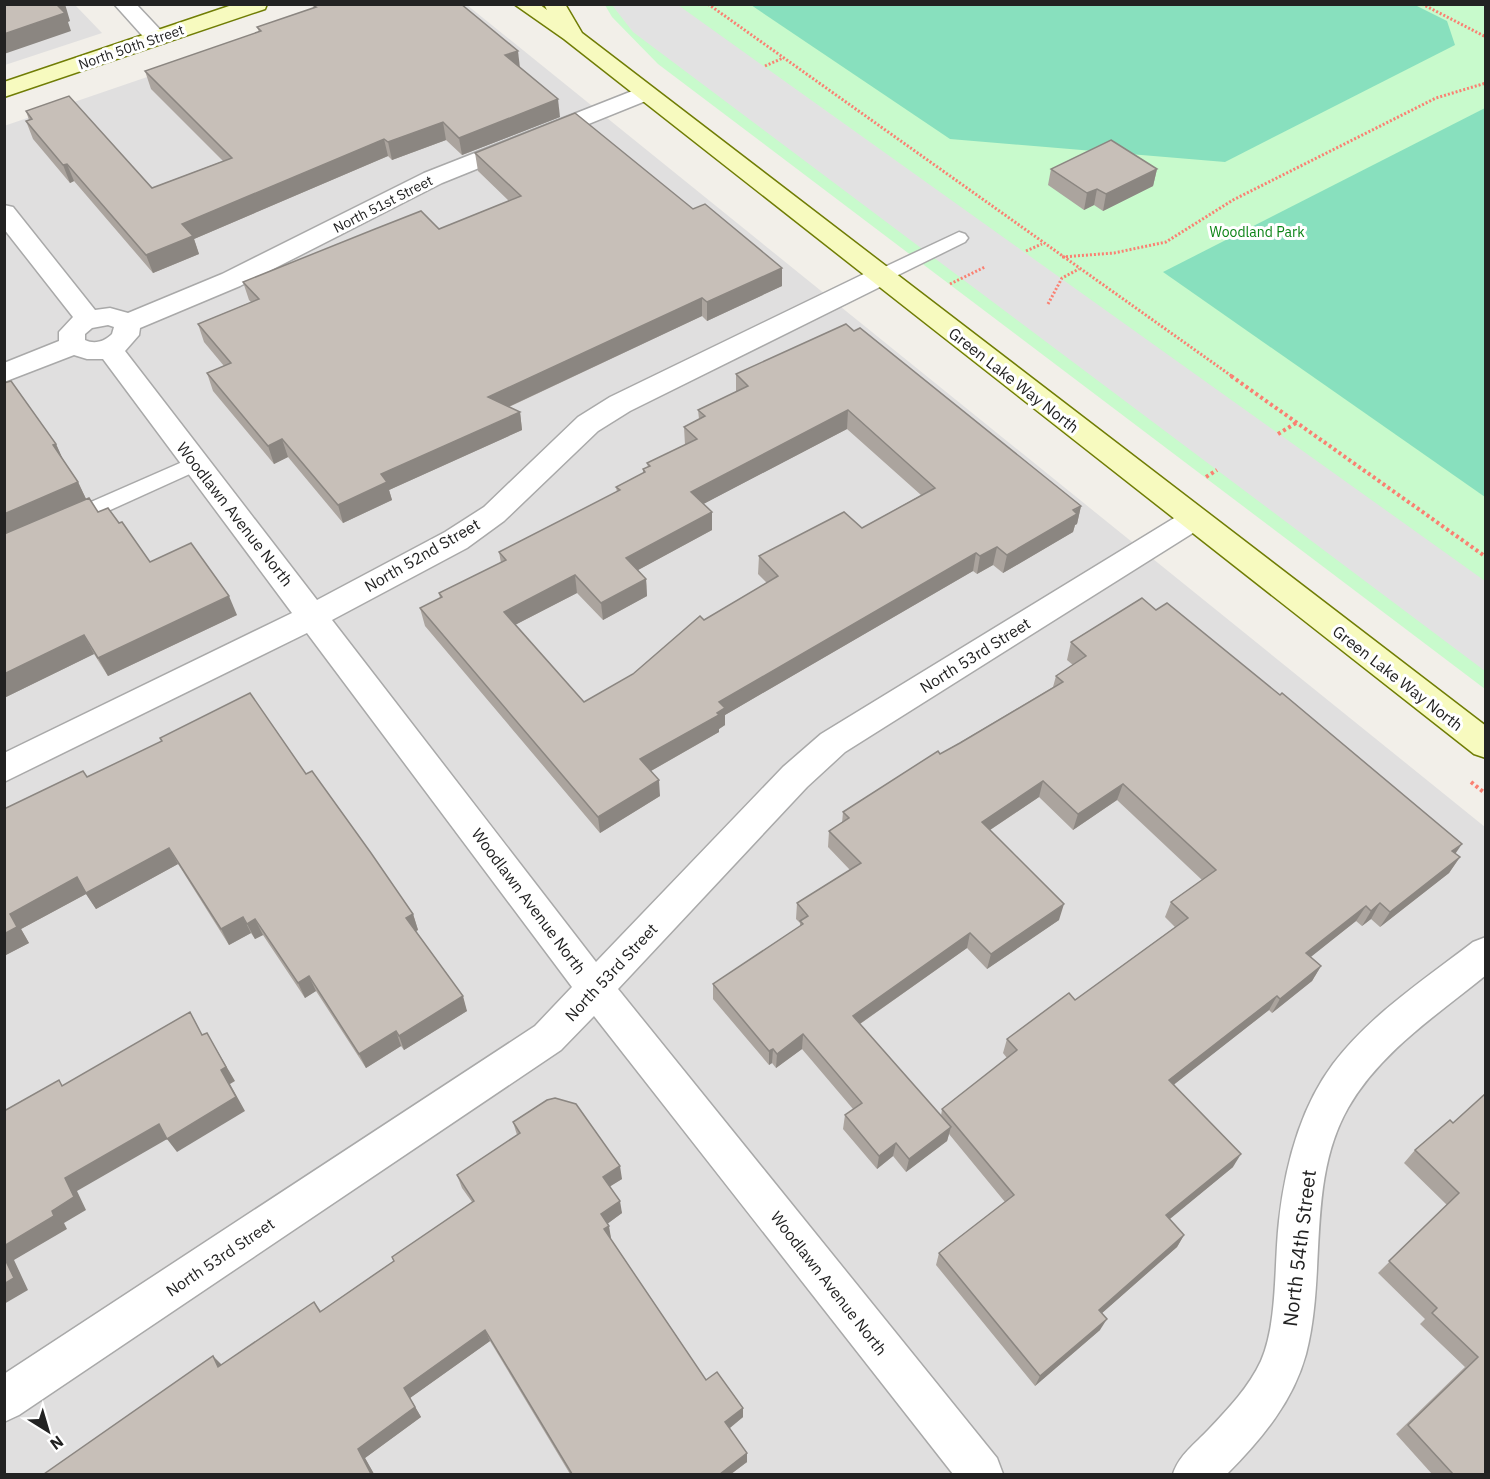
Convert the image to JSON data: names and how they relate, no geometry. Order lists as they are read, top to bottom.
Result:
{
  "streets": {
    "main road": ["North 50th Street", "Green Lake Way North"],
    "street": [
      "North 51st Street",
      "Woodlawn Avenue North",
      "North 52nd Street",
      "North 53rd Street",
      "North 54th Street"
    ]
  },
  "crossings": [
    ["North 51st Street", "Green Lake Way North"],
    ["North 51st Street", "Woodlawn Avenue North"],
    ["Green Lake Way North", "North 52nd Street"],
    ["Green Lake Way North", "North 53rd Street"],
    ["Woodlawn Avenue North", "North 52nd Street"],
    ["Woodlawn Avenue North", "North 53rd Street"]
  ],
  "parks": ["Woodland Park"],
  "north": "bottom right"
}
